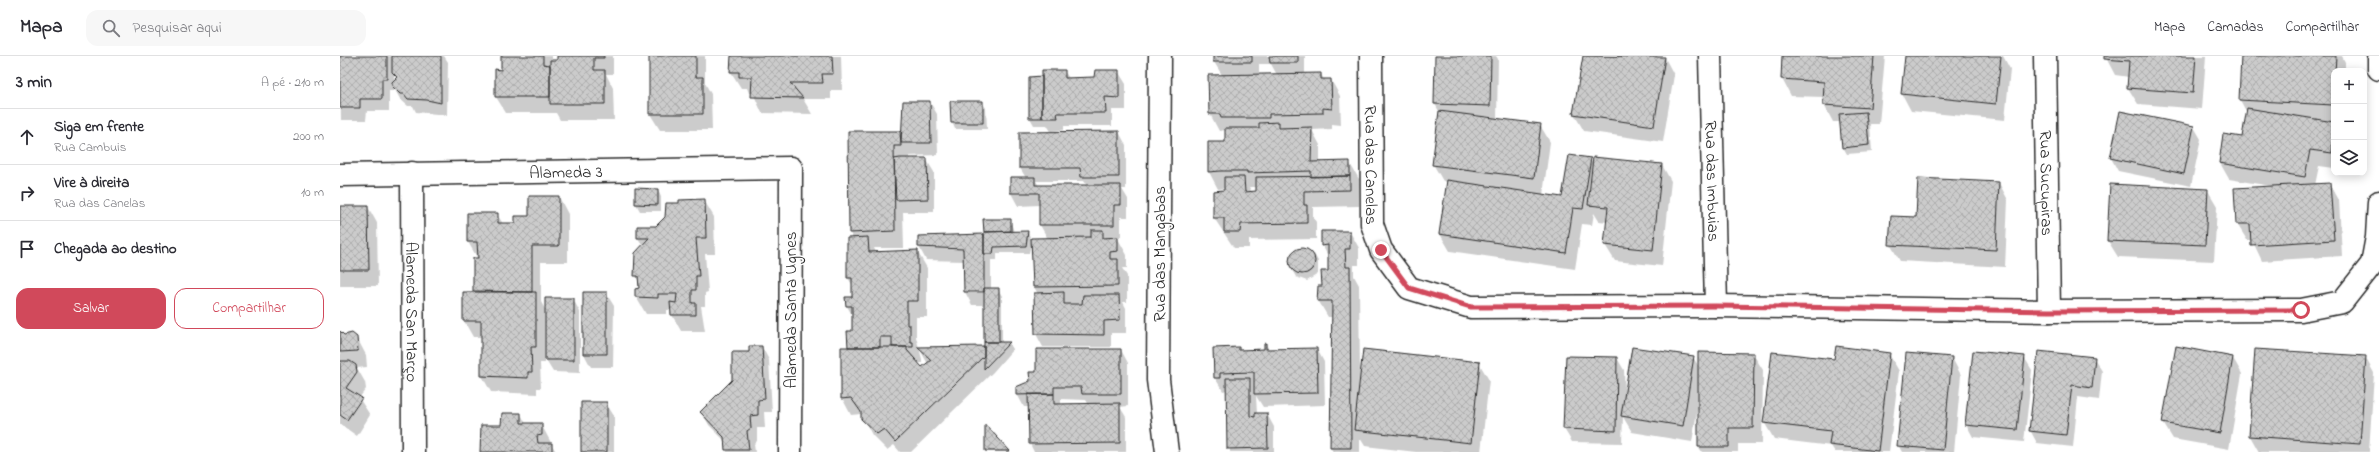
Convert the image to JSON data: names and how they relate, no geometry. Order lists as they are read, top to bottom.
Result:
{
  "streets": {
    "street": [
      "Rua das Canelas",
      "Alameda 3",
      "Rua das Imbuias",
      "Rua Sucupiras",
      "Rua das Mangabas",
      "Alameda Santa Ugnes",
      "Alameda San Março"
    ]
  },
  "crossings": [
    ["Rua das Canelas", "Rua das Imbuias"],
    ["Alameda 3", "Alameda Santa Ugnes"],
    ["Alameda 3", "Alameda San Março"]
  ],
  "page": {
    "header": "Mapa",
    "search": "Pesquisar aqui",
    "nav": ["Mapa", "Camadas", "Compartilhar"],
    "heading": ["3 min", "A pé · 210 m"],
    "map_buttons": ["+", "−"],
    "list": [
      ["Siga em frente", "Rua Cambuis", "200 m"],
      ["Vire à direita", "Rua das Canelas", "10 m"],
      "Chegada ao destino"
    ],
    "buttons": ["Salvar", "Compartilhar"]
  }
}
